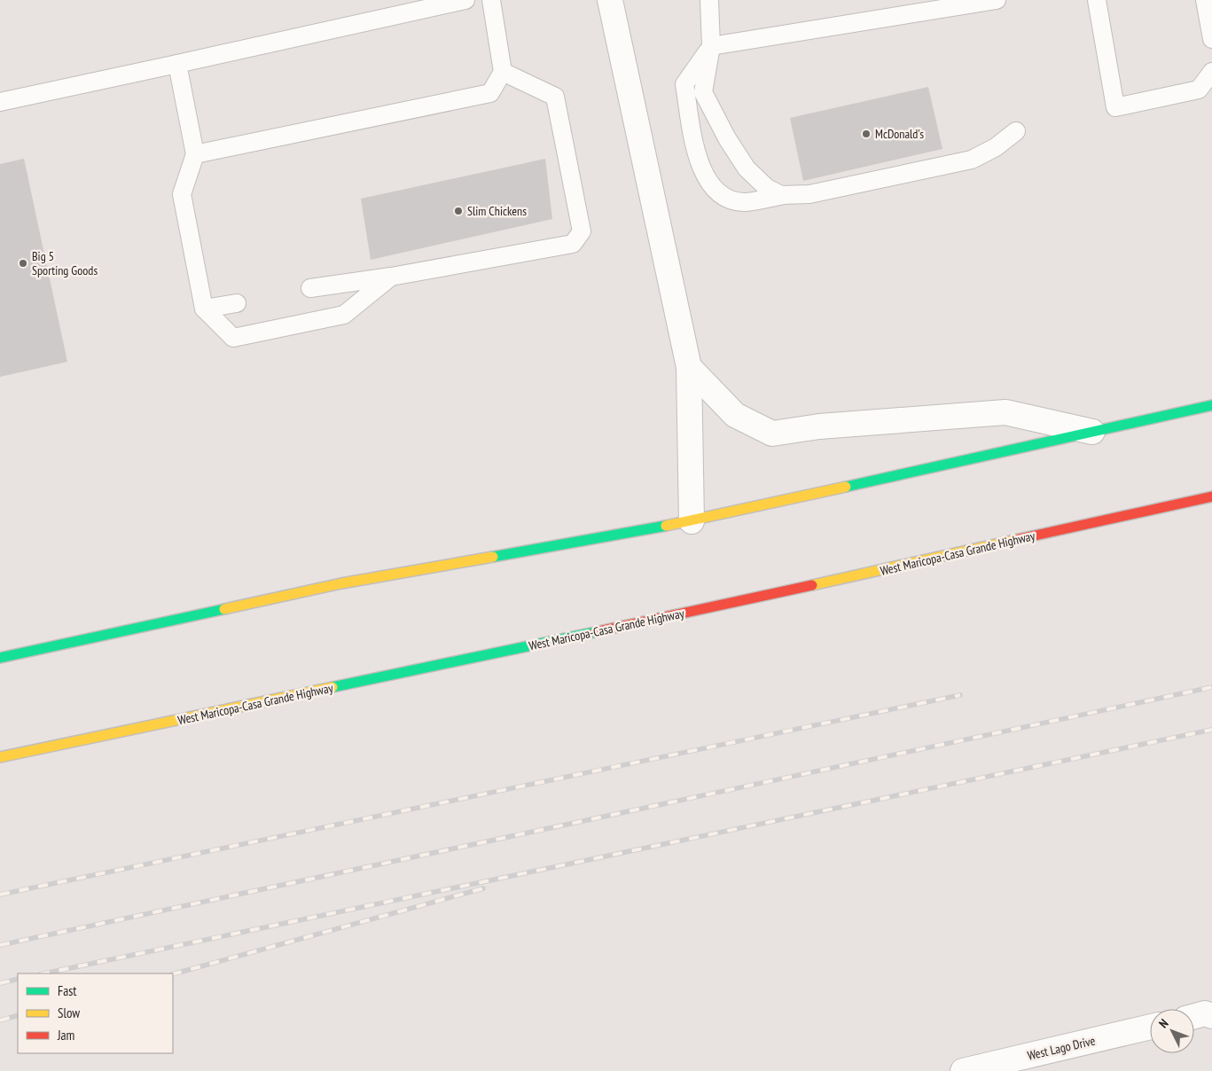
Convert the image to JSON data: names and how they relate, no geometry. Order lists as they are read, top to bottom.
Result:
{
  "streets": {
    "main road": ["West Maricopa-Casa Grande Highway"],
    "street": ["West Lago Drive"]
  },
  "places": ["McDonald's", "Slim Chickens", "Big 5 Sporting Goods"],
  "legend": ["Fast", "Slow", "Jam"],
  "north": "top left"
}
